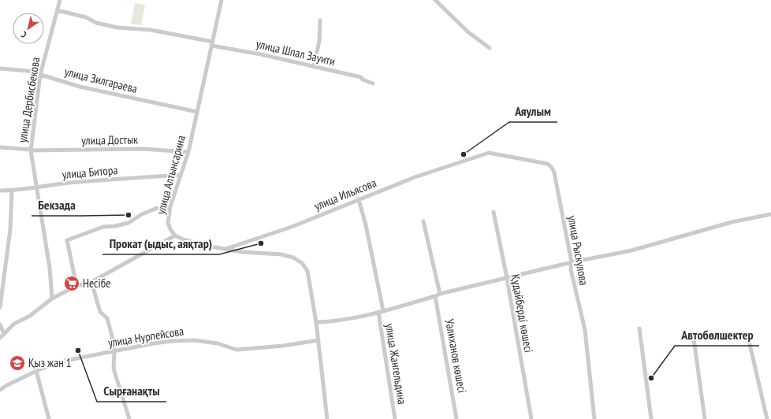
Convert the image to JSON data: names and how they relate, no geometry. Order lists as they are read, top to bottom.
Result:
{
  "streets": {
    "street": [
      "улица Шпал Зауити",
      "улица Зилгараева",
      "улица Дербисбекова",
      "улица Достык",
      "улица Битора",
      "улица Алтынсарина",
      "улица Ильясова",
      "улица Рыскулова",
      "Құдайберді көшесі",
      "улица Нурпейсова",
      "Уәлиханов көшесі",
      "улица Жангельдина"
    ]
  },
  "crossings": [
    ["улица Шпал Зауити", "улица Дербисбекова"],
    ["улица Шпал Зауити", "улица Алтынсарина"],
    ["улица Зилгараева", "улица Дербисбекова"],
    ["улица Зилгараева", "улица Алтынсарина"],
    ["улица Дербисбекова", "улица Достык"],
    ["улица Дербисбекова", "улица Битора"],
    ["улица Достык", "улица Алтынсарина"],
    ["улица Битора", "улица Алтынсарина"],
    ["улица Ильясова", "улица Рыскулова"]
  ],
  "places": {
    "other": [
      "Аяулым",
      "Бекзада",
      "Прокат (ыдыс, аяқтар)",
      "Сырғанақты",
      "Автобөлшектер"
    ],
    "supermarket": ["Несібе"],
    "school or university": ["Қыз жан 1"]
  },
  "north": "bottom left"
}
